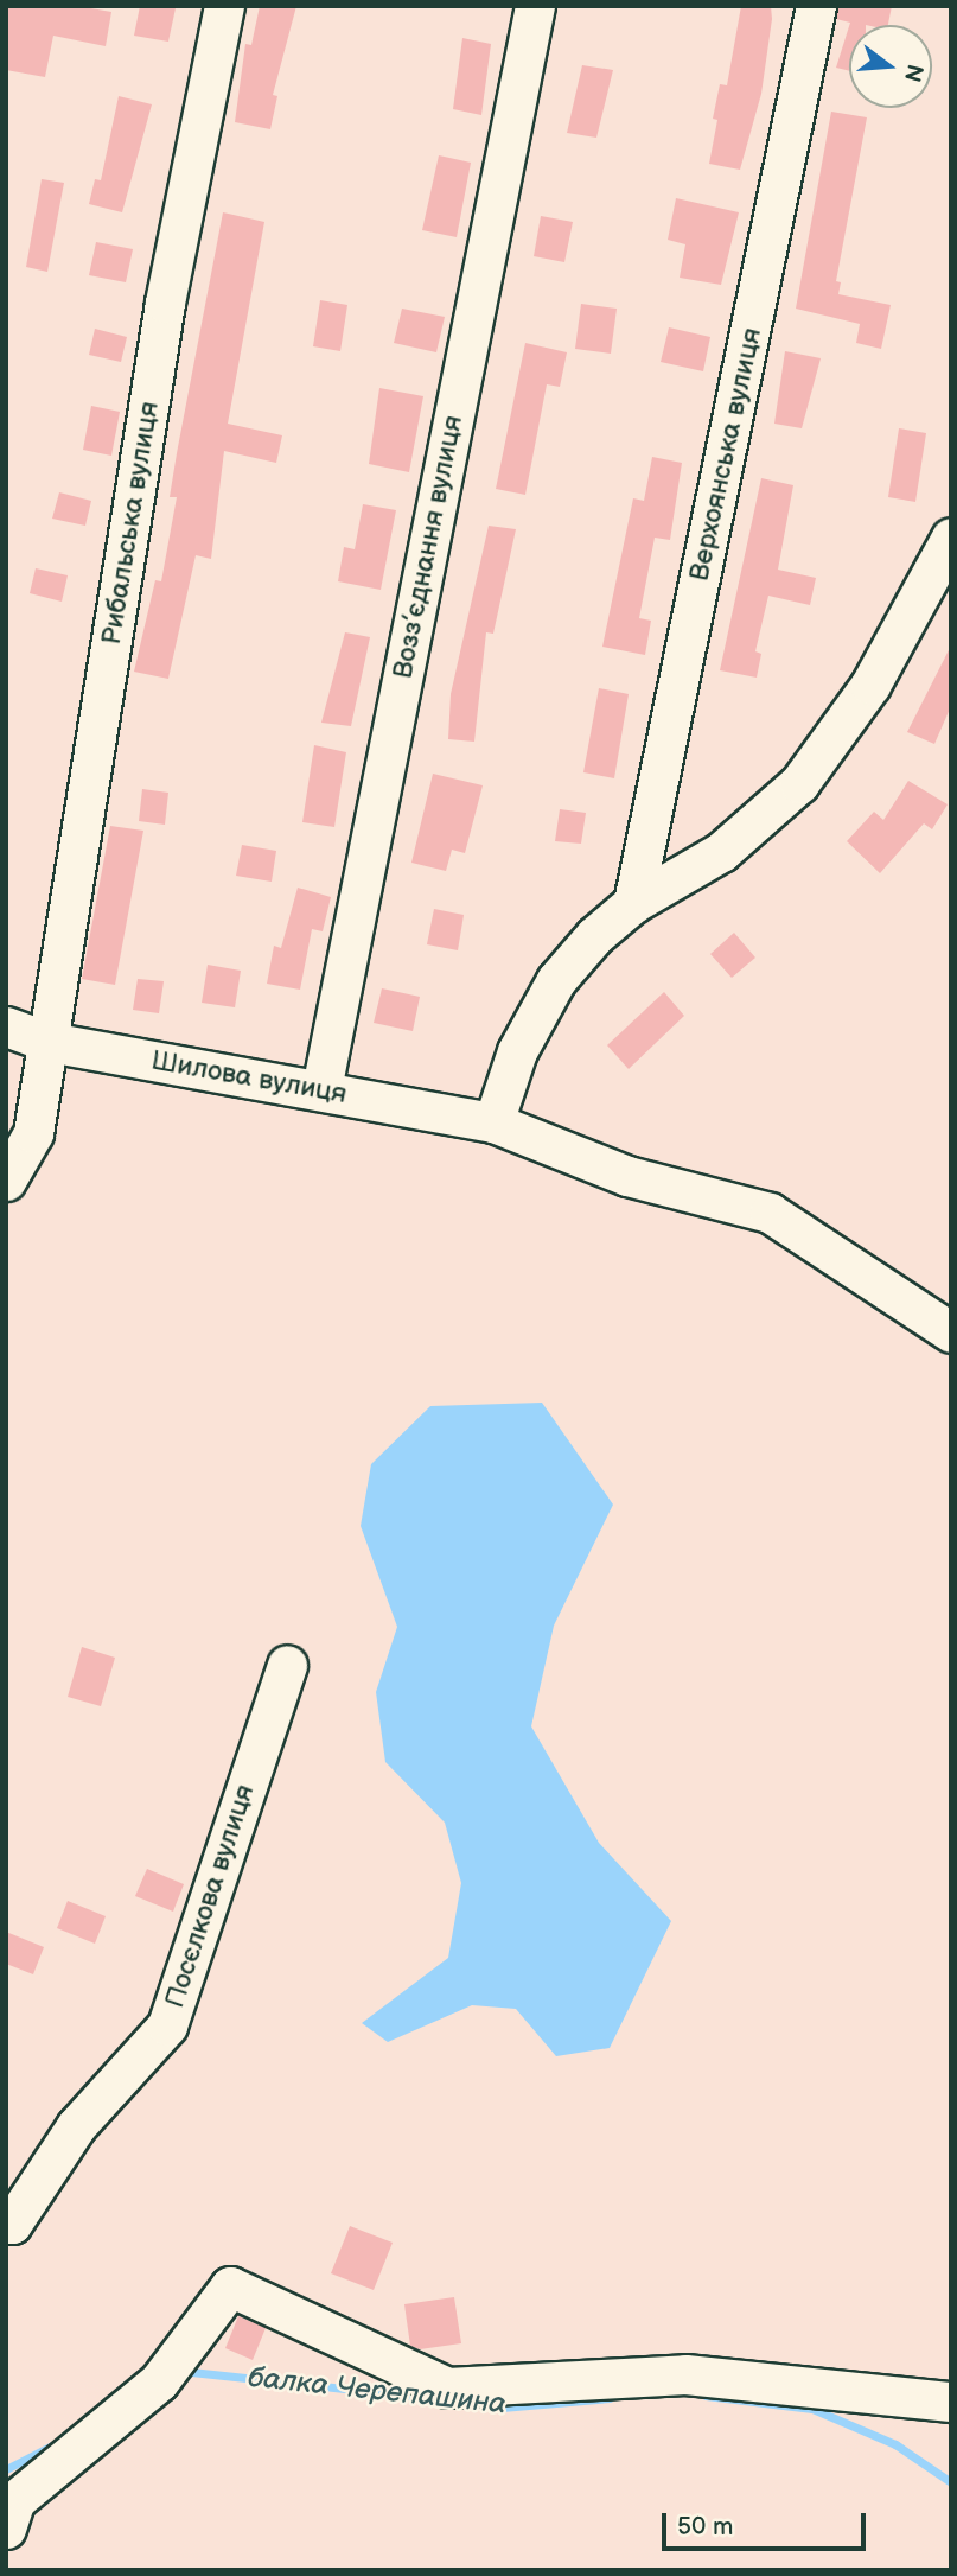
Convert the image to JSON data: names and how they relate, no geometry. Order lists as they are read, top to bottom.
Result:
{
  "streets": {
    "street": [
      "Верхоянська вулиця",
      "Рибальська вулиця",
      "Возз’єднання вулиця",
      "Шилова вулиця",
      "Посєлкова вулиця"
    ]
  },
  "crossings": [
    ["Рибальська вулиця", "Шилова вулиця"],
    ["Возз’єднання вулиця", "Шилова вулиця"]
  ],
  "water": ["балка Черепашина"],
  "scale_bar": "50 m",
  "north": "right"
}
